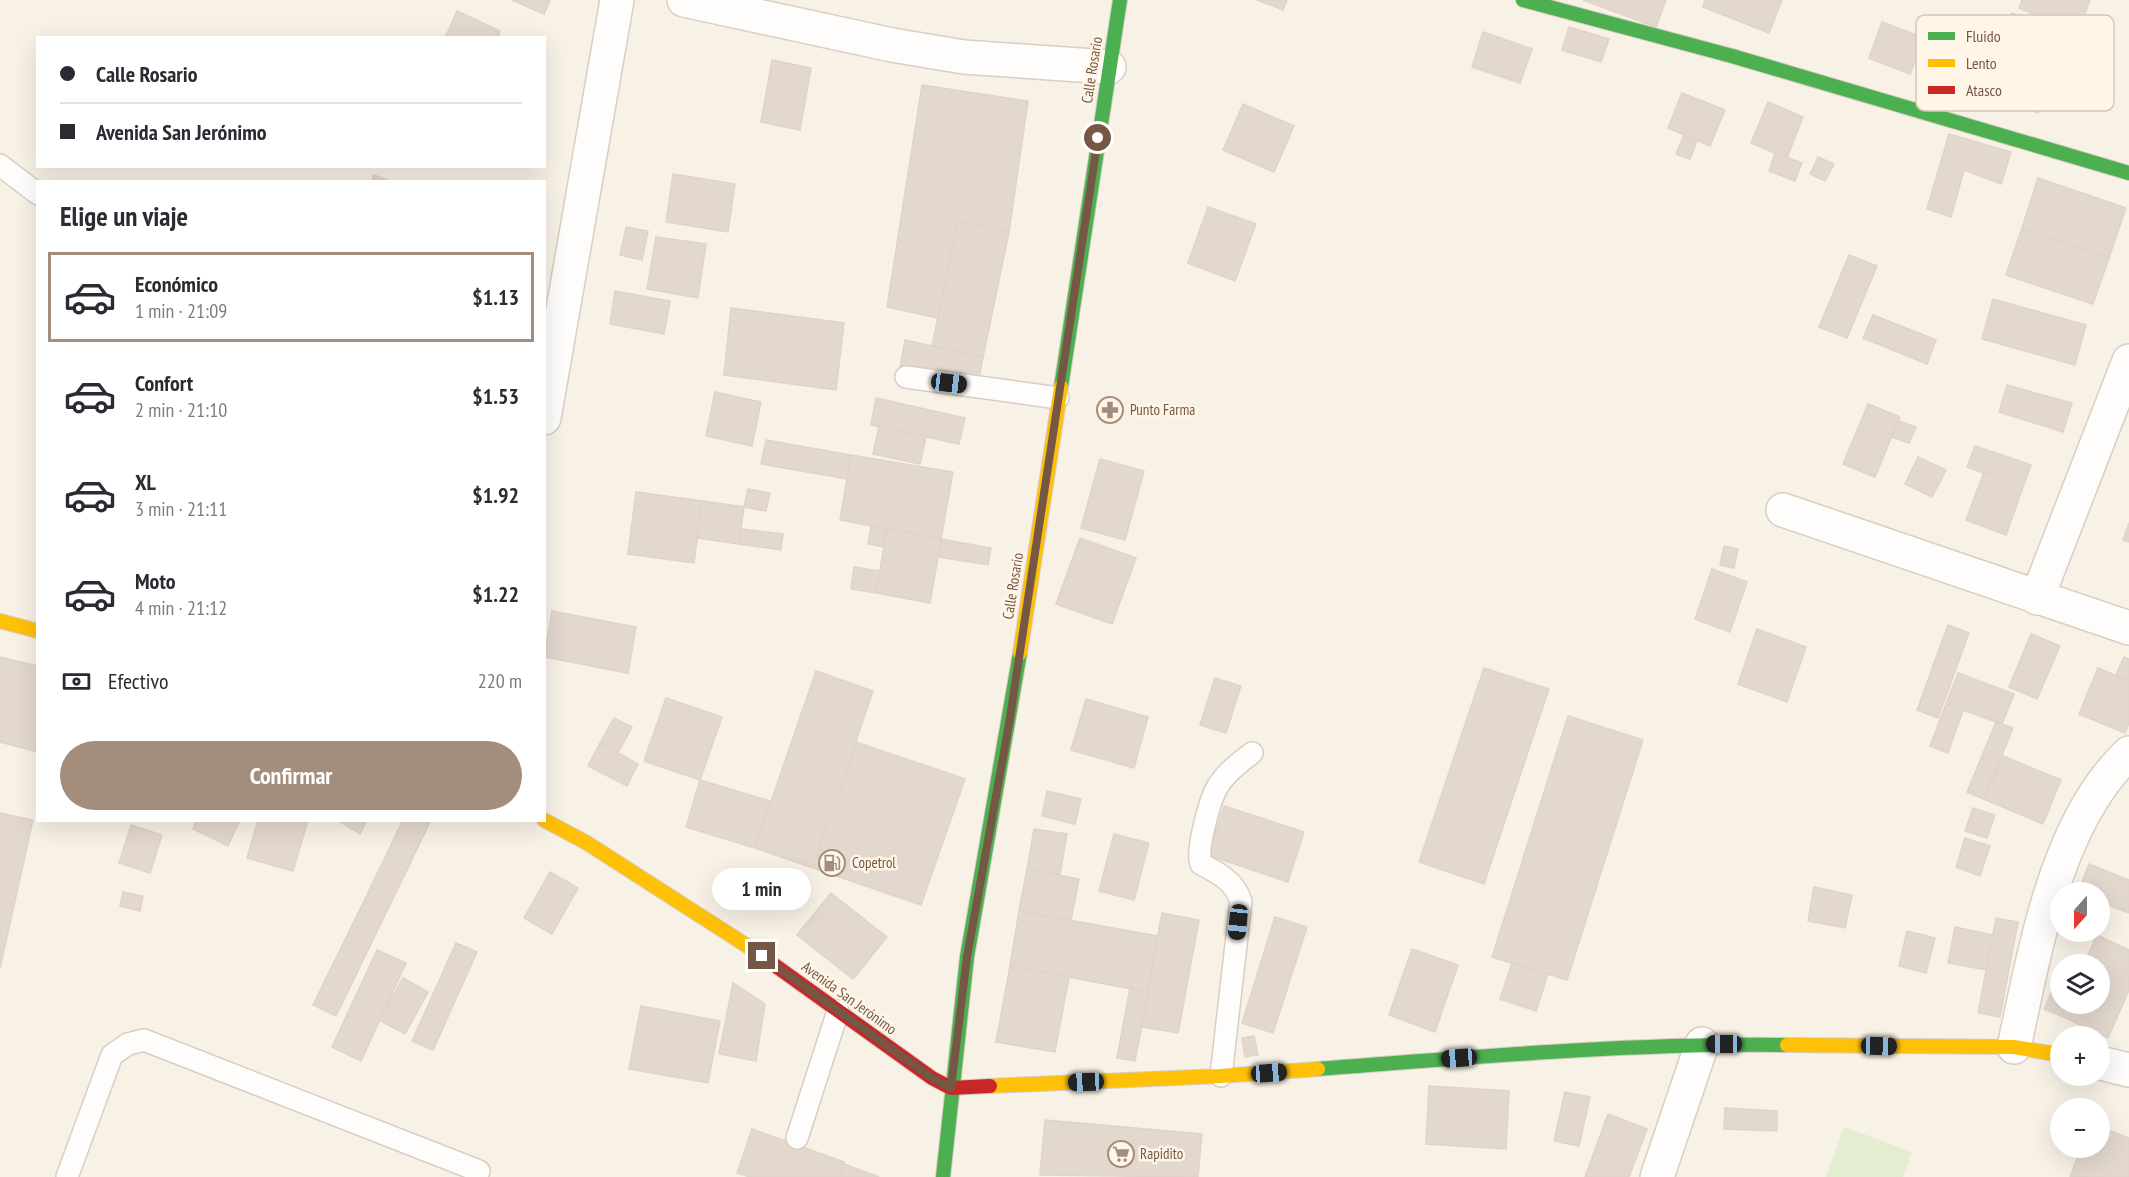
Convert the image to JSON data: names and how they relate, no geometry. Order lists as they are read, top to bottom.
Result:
{
  "streets": {
    "street": ["Calle Rosario", "Avenida San Jerónimo"]
  },
  "crossings": [
    ["Calle Rosario", "Avenida San Jerónimo"]
  ],
  "places": {
    "pharmacy": ["Punto Farma"],
    "fuel station": ["Copetrol"],
    "supermarket": ["Rapidito"]
  },
  "legend": ["Fluido", "Lento", "Atasco"],
  "north": "bottom",
  "page": {
    "banner": ["Calle Rosario", "Avenida San Jerónimo"],
    "heading": "Elige un viaje",
    "list": [
      {
        "name": "Económico",
        "note": "1 min · 21:09",
        "value": "$1.13"
      },
      {
        "name": "Confort",
        "note": "2 min · 21:10",
        "value": "$1.53"
      },
      {
        "name": "XL",
        "note": "3 min · 21:11",
        "value": "$1.92"
      },
      {
        "name": "Moto",
        "note": "4 min · 21:12",
        "value": "$1.22"
      }
    ],
    "pay": ["Efectivo", "220 m"],
    "buttons": "Confirmar",
    "bubble": "1 min",
    "map_buttons": ["+", "−"]
  }
}
